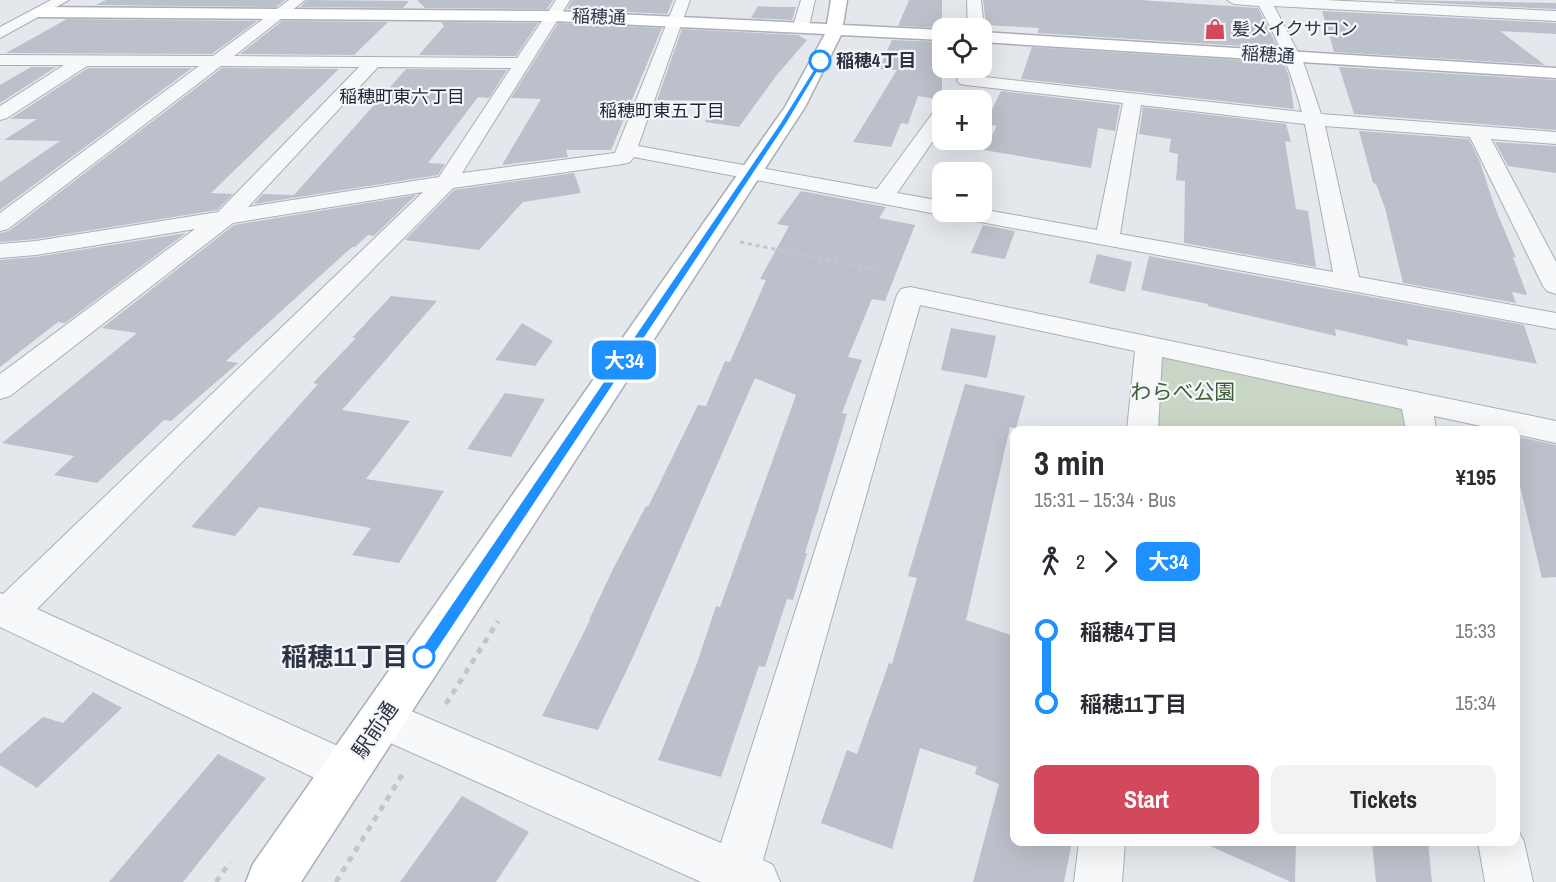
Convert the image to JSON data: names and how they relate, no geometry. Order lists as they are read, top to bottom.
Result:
{
  "streets": {
    "street": ["稲穂通", "駅前通"]
  },
  "crossings": [
    ["稲穂通", "駅前通"]
  ],
  "districts": ["稲穂町東六丁目", "稲穂町東五丁目"],
  "parks": ["わらべ公園"],
  "places": {
    "shop": ["髪メイクサロン"],
    "other": ["稲穂4丁目", "稲穂11丁目"]
  },
  "lines": ["bus line 大34"],
  "page": {
    "on_map": "大34",
    "map_buttons": ["+", "−"],
    "heading": ["3 min", "15:31 – 15:34 · Bus", "¥195"],
    "legs": ["2", "大34"],
    "list": [
      {
        "name": "稲穂4丁目",
        "value": "15:33"
      },
      {
        "name": "稲穂11丁目",
        "value": "15:34"
      }
    ],
    "buttons": ["Start", "Tickets"]
  }
}
